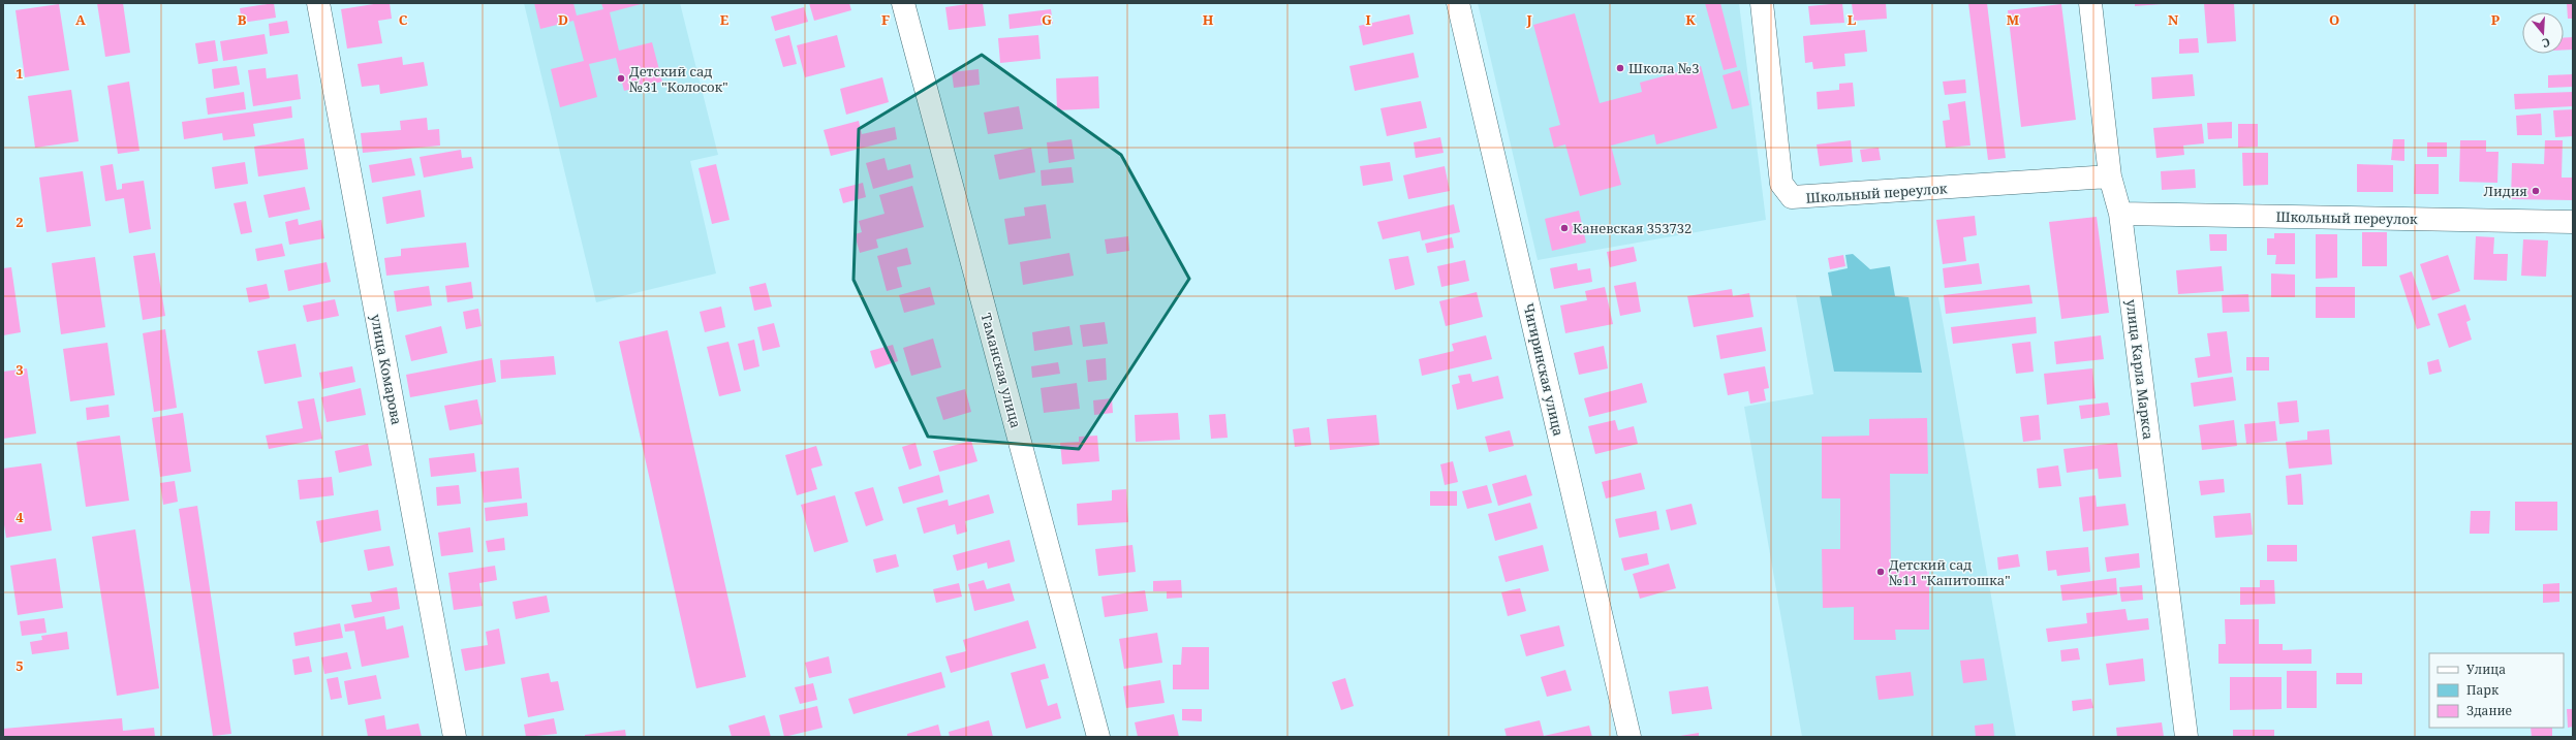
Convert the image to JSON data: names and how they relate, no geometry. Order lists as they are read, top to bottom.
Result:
{
  "streets": {
    "street": [
      "Школьный переулок",
      "улица Комарова",
      "Чигиринская улица",
      "улица Карла Маркса",
      "Таманская улица"
    ]
  },
  "crossings": [
    ["Школьный переулок", "улица Карла Маркса"]
  ],
  "places": [
    "Школа №3",
    "Детский сад №31 \"Колосок\"",
    "Лидия",
    "Каневская 353732",
    "Детский сад №11 \"Капитошка\""
  ],
  "legend": ["Улица", "Парк", "Здание"],
  "north": "bottom",
  "grid": {
    "columns": [
      "A",
      "B",
      "C",
      "D",
      "E",
      "F",
      "G",
      "H",
      "I",
      "J",
      "K",
      "L",
      "M",
      "N",
      "O",
      "P"
    ],
    "rows": [
      "1",
      "2",
      "3",
      "4",
      "5"
    ]
  }
}
